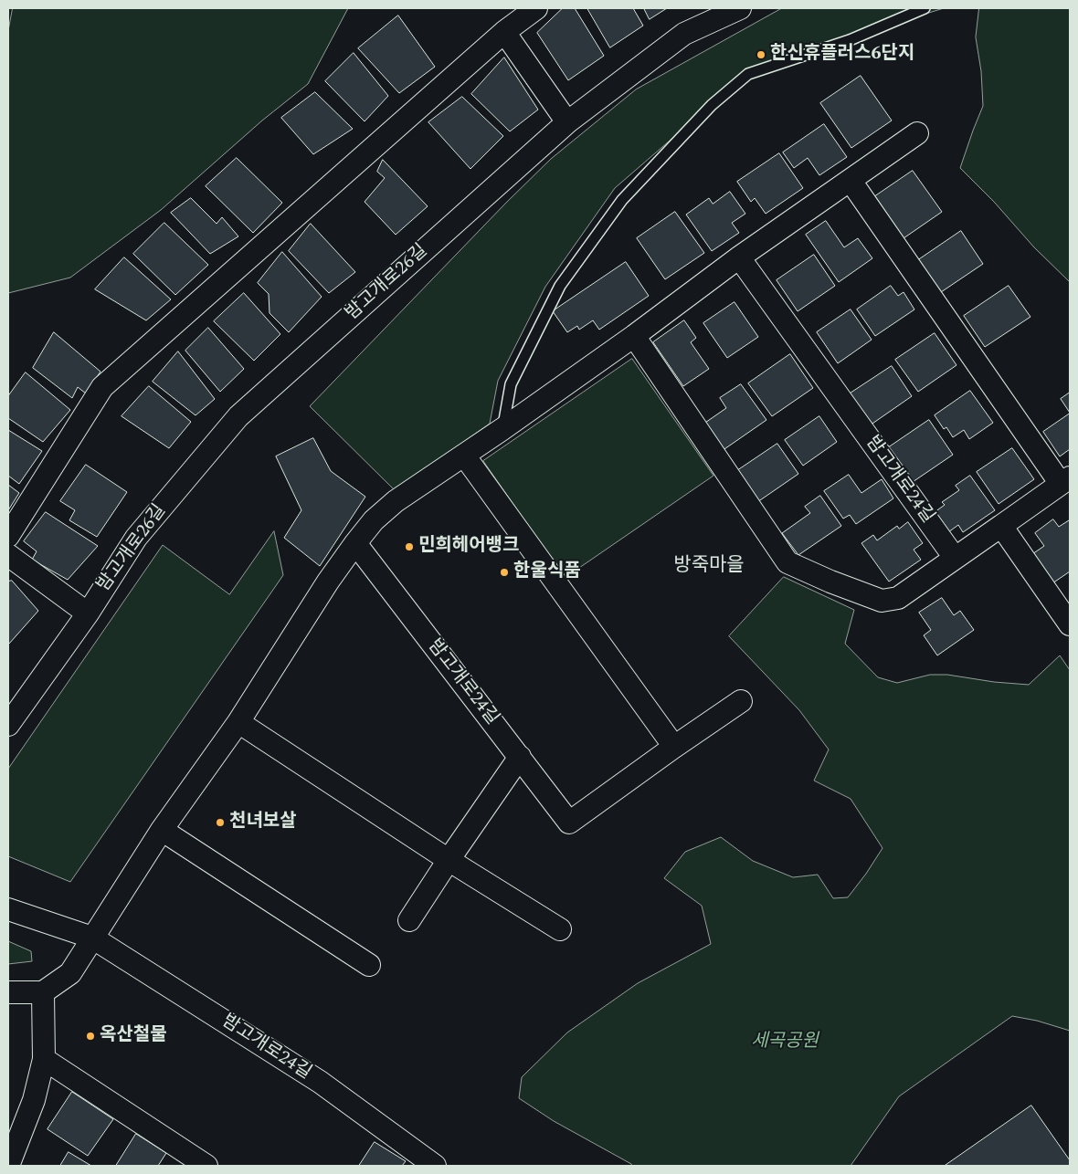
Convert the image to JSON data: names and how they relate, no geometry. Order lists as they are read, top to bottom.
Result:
{
  "streets": {
    "street": ["밤고개로26길", "밤고개로24길"]
  },
  "districts": ["방죽마을"],
  "parks": ["세곡공원"],
  "places": [
    "한신휴플러스6단지",
    "민희헤어뱅크",
    "한울식품",
    "천녀보살",
    "옥산철물"
  ]
}
